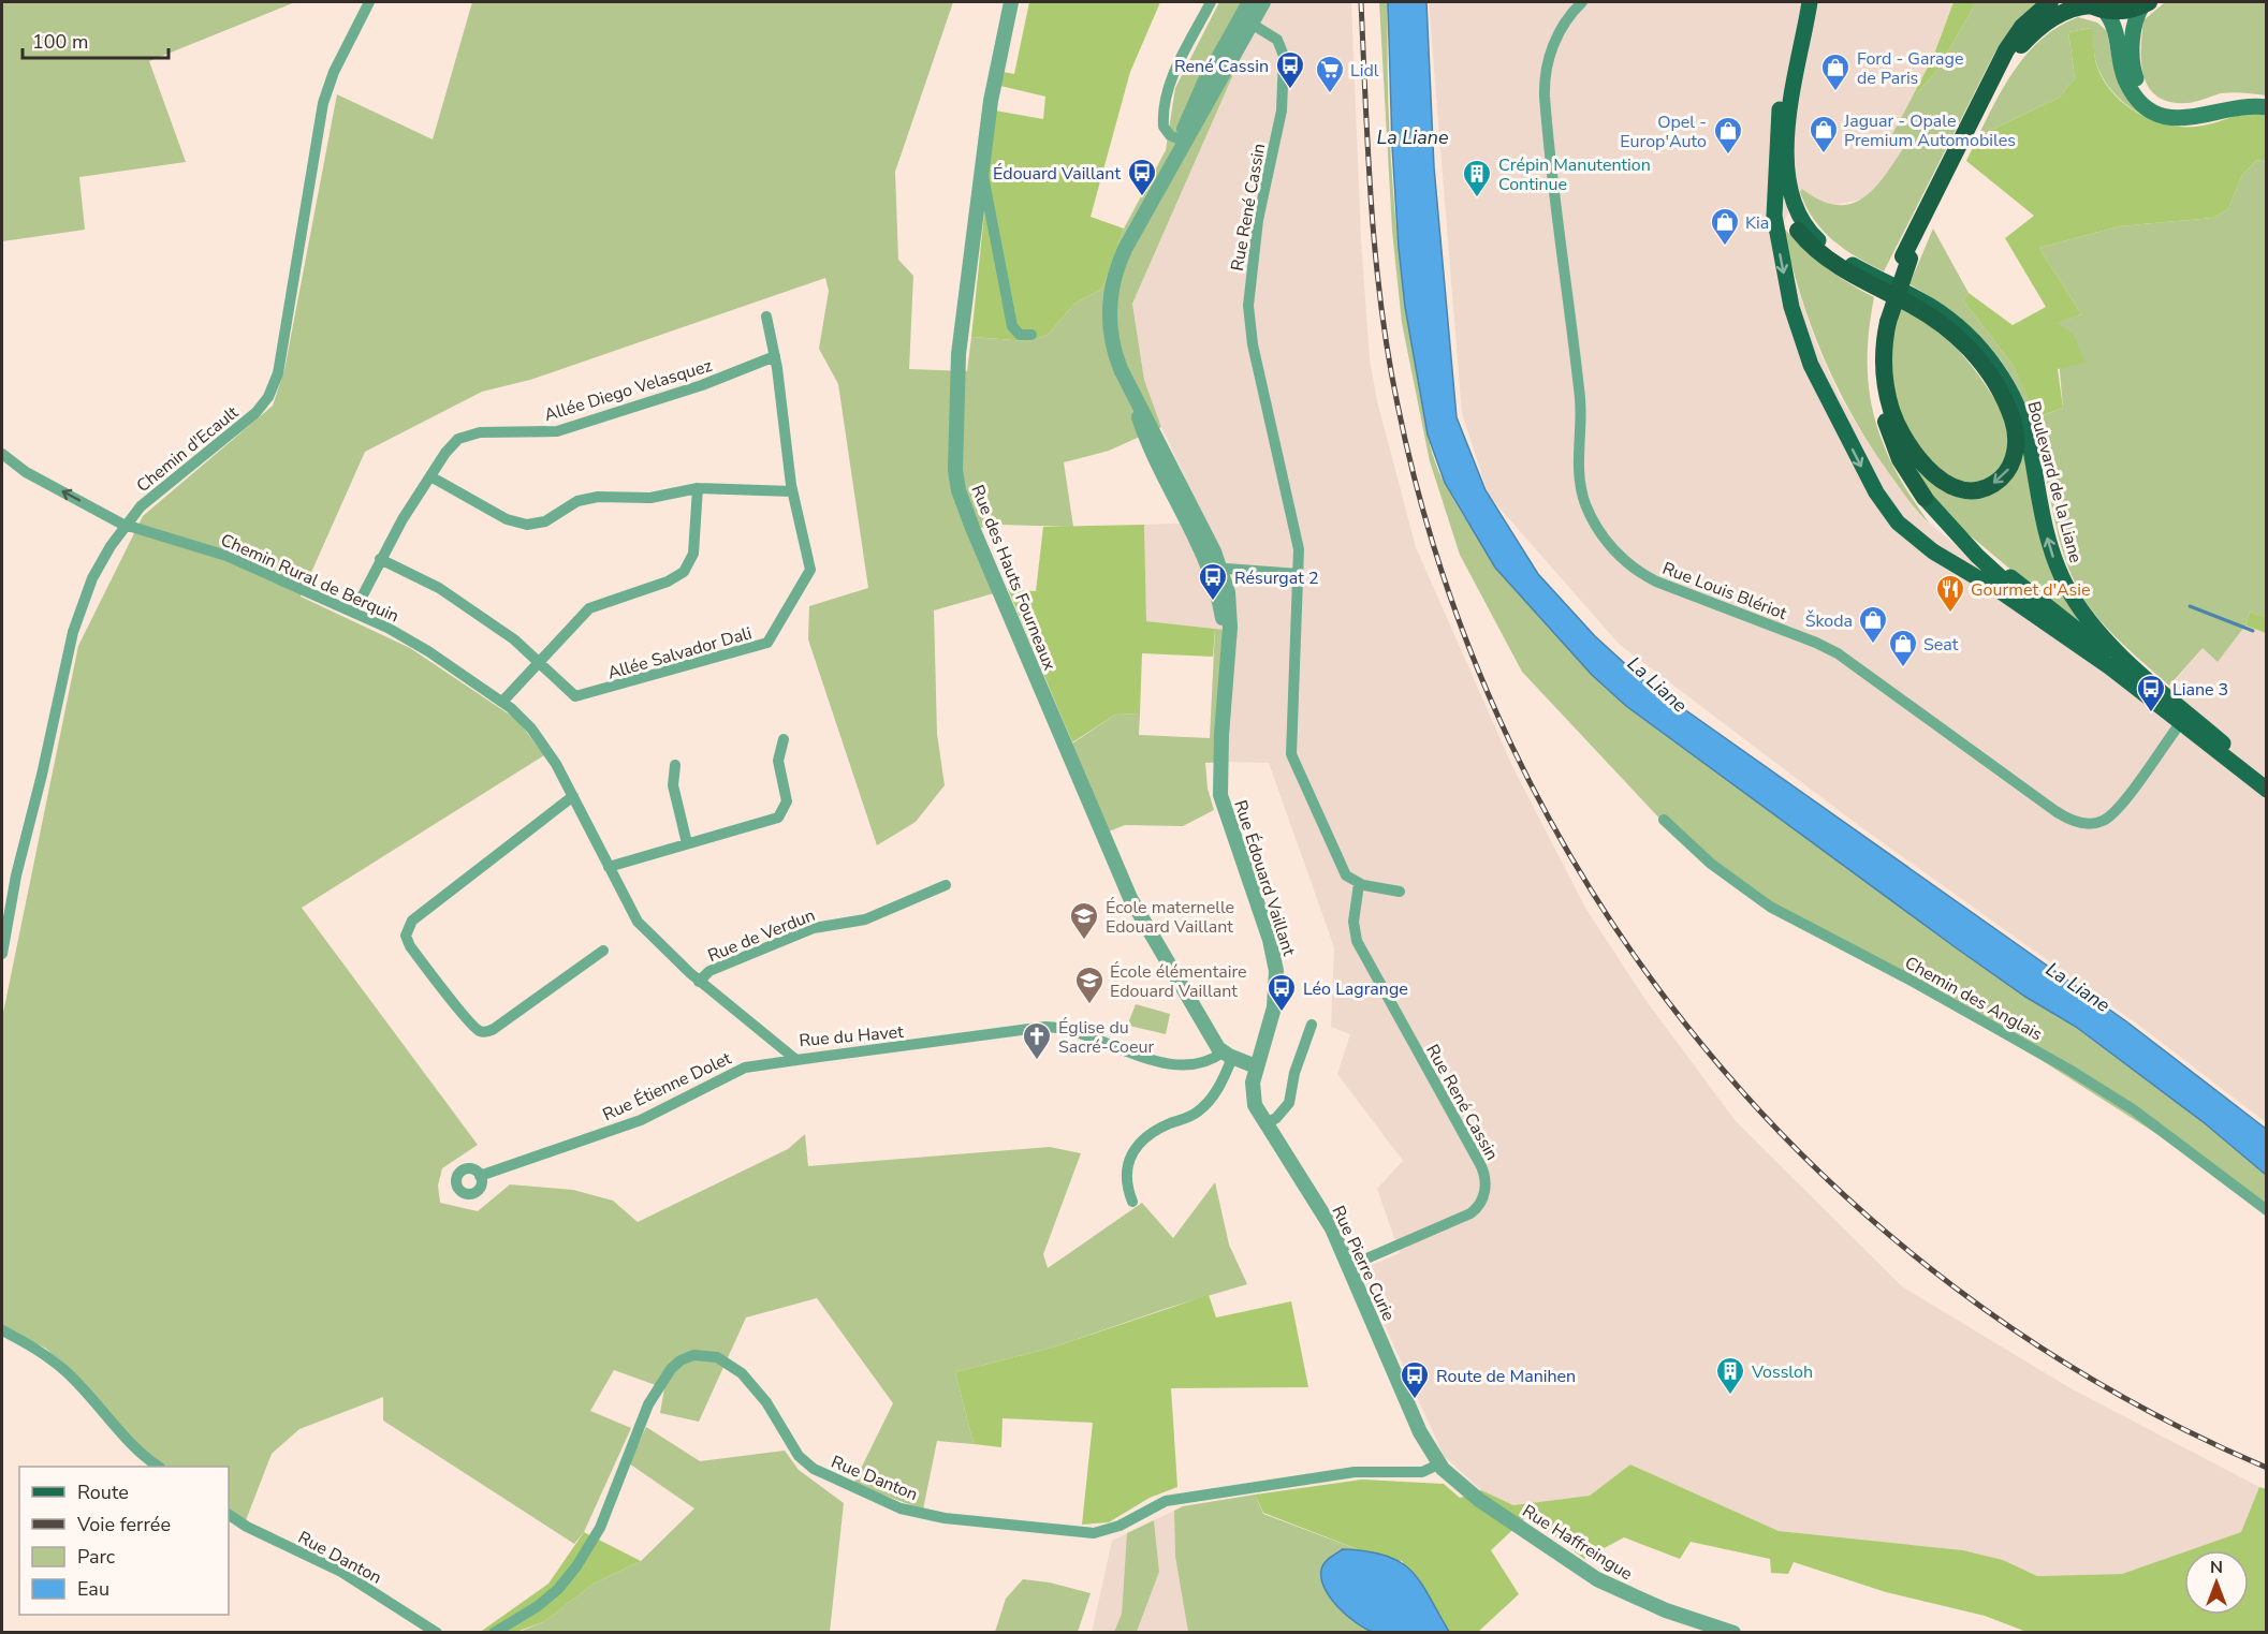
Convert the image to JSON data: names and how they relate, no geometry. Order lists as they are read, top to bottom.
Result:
{
  "streets": {
    "main road": ["Boulevard de la Liane"],
    "street": [
      "Rue René Cassin",
      "Allée Diego Velasquez",
      "Chemin d'Ecault",
      "Chemin Rural de Berquin",
      "Rue des Hauts Fourneaux",
      "Rue Louis Blériot",
      "Allée Salvador Dali",
      "Rue Édouard Vaillant",
      "Rue de Verdun",
      "Chemin des Anglais",
      "Rue du Havet",
      "Rue Étienne Dolet",
      "Rue Pierre Curie",
      "Rue Danton",
      "Rue Haffreingue"
    ]
  },
  "crossings": [
    ["Rue René Cassin", "Rue Édouard Vaillant"],
    ["Rue René Cassin", "Rue Pierre Curie"],
    ["Allée Diego Velasquez", "Chemin Rural de Berquin"],
    ["Allée Diego Velasquez", "Allée Salvador Dali"],
    ["Chemin d'Ecault", "Chemin Rural de Berquin"],
    ["Chemin Rural de Berquin", "Rue du Havet"],
    ["Rue des Hauts Fourneaux", "Rue du Havet"],
    ["Rue Édouard Vaillant", "Rue Pierre Curie"],
    ["Rue de Verdun", "Rue du Havet"],
    ["Rue du Havet", "Rue Étienne Dolet"],
    ["Rue Pierre Curie", "Rue Danton"],
    ["Rue Pierre Curie", "Rue Haffreingue"]
  ],
  "water": ["La Liane"],
  "places": {
    "bus stop": [
      "René Cassin",
      "Édouard Vaillant",
      "Résurgat 2",
      "Liane 3",
      "Léo Lagrange",
      "Route de Manihen"
    ],
    "shop": [
      "Ford - Garage de Paris",
      "Jaguar - Opale Premium Automobiles",
      "Opel - Europ'Auto",
      "Kia",
      "Škoda",
      "Seat"
    ],
    "supermarket": ["Lidl"],
    "building": ["Crépin Manutention Continue", "Vossloh"],
    "restaurant": ["Gourmet d'Asie"],
    "school or university": ["École maternelle Edouard Vaillant", "École élémentaire Edouard Vaillant"],
    "church": ["Église du Sacré-Coeur"]
  },
  "legend": [
    "Route",
    "Voie ferrée",
    "Parc",
    "Eau"
  ],
  "scale_bar": "100 m",
  "north": "top"
}
